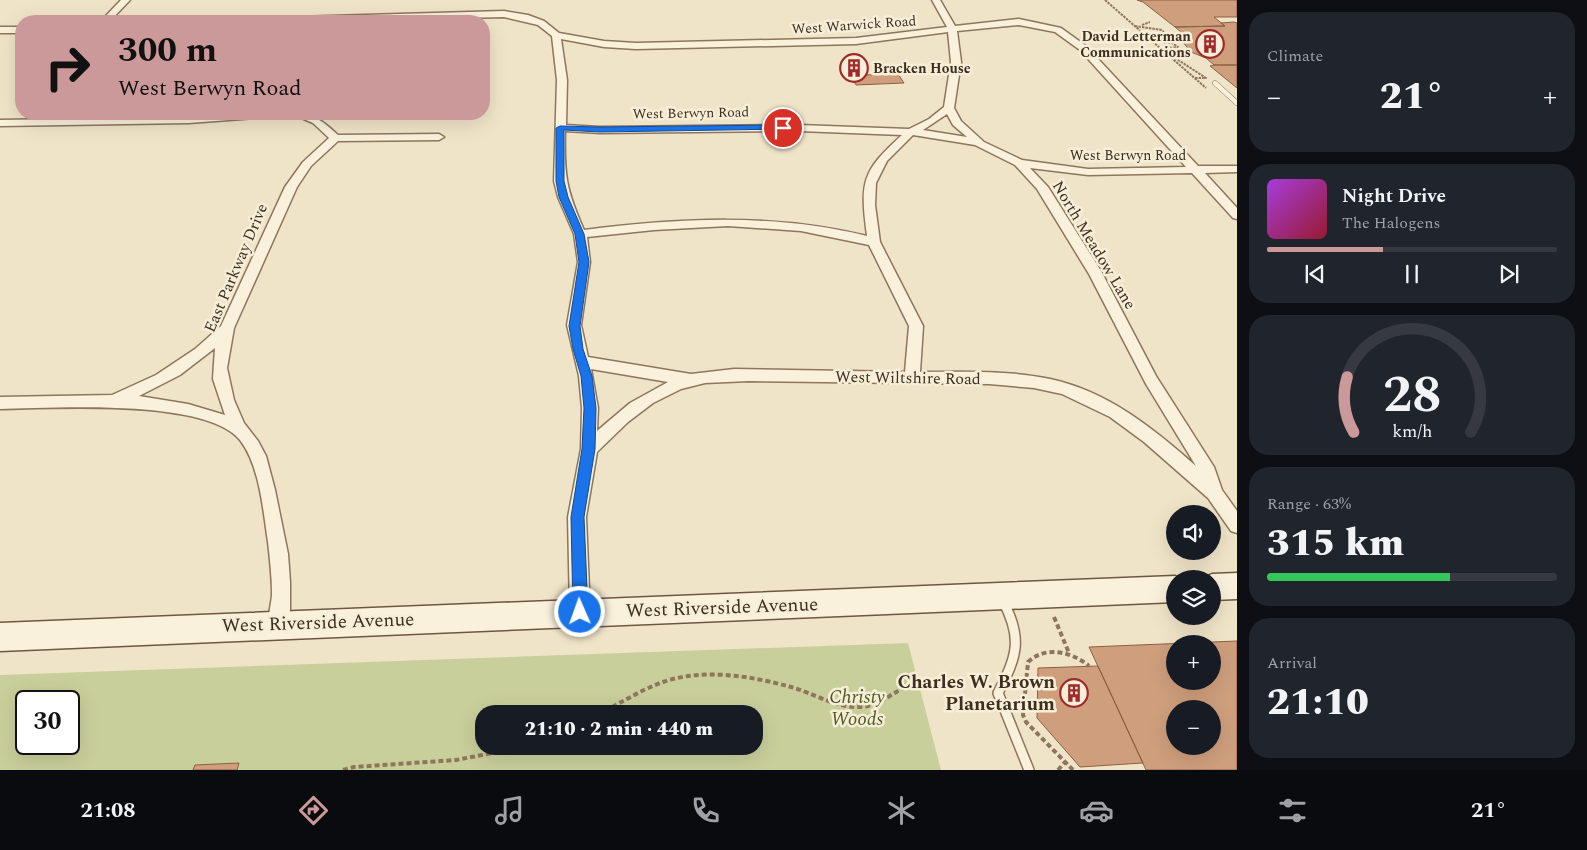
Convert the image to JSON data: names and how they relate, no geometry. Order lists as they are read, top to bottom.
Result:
{
  "streets": {
    "street": [
      "West Warwick Road",
      "West Berwyn Road",
      "North Meadow Lane",
      "East Parkway Drive",
      "West Wiltshire Road",
      "West Riverside Avenue"
    ]
  },
  "crossings": [
    ["West Warwick Road", "West Berwyn Road"],
    ["West Berwyn Road", "North Meadow Lane"],
    ["North Meadow Lane", "West Wiltshire Road"],
    ["East Parkway Drive", "West Riverside Avenue"]
  ],
  "parks": ["Christy Woods"],
  "places": {
    "building": ["David Letterman Communications", "Bracken House", "Charles W. Brown Planetarium"]
  },
  "page": {
    "tile": [
      "Climate",
      ["Range · 63%", "315 km"],
      ["Arrival", "21:10"]
    ],
    "turn": ["300 m", "West Berwyn Road"],
    "heat": ["−", "21°", "+"],
    "song": ["Night Drive", "The Halogens"],
    "map_buttons": ["+", "−"],
    "limit": "30",
    "trip": "21:10 · 2 min · 440 m",
    "tabs": ["21:08", "21°"],
    "gauge": ["28", "km/h"]
  }
}
